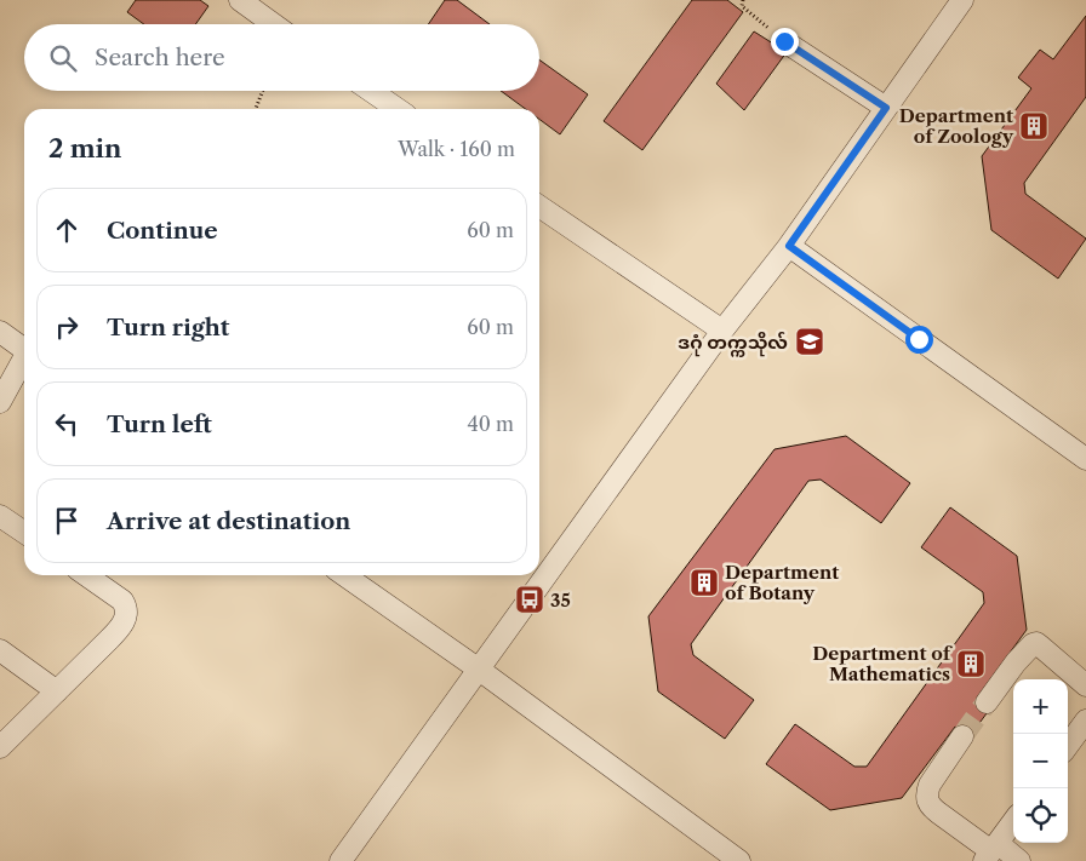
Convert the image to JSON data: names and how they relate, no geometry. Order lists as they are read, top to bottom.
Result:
{
  "places": {
    "building": ["Department of Zoology", "Department of Botany", "Department of Mathematics"],
    "school or university": ["ဒဂုံ တက္ကသိုလ်"],
    "bus stop": ["35"]
  },
  "page": {
    "search": "Search here",
    "heading": ["2 min", "Walk · 160 m"],
    "list": [
      ["Continue", "60 m"],
      ["Turn right", "60 m"],
      ["Turn left", "40 m"],
      "Arrive at destination"
    ],
    "map_buttons": ["+", "−"]
  }
}
